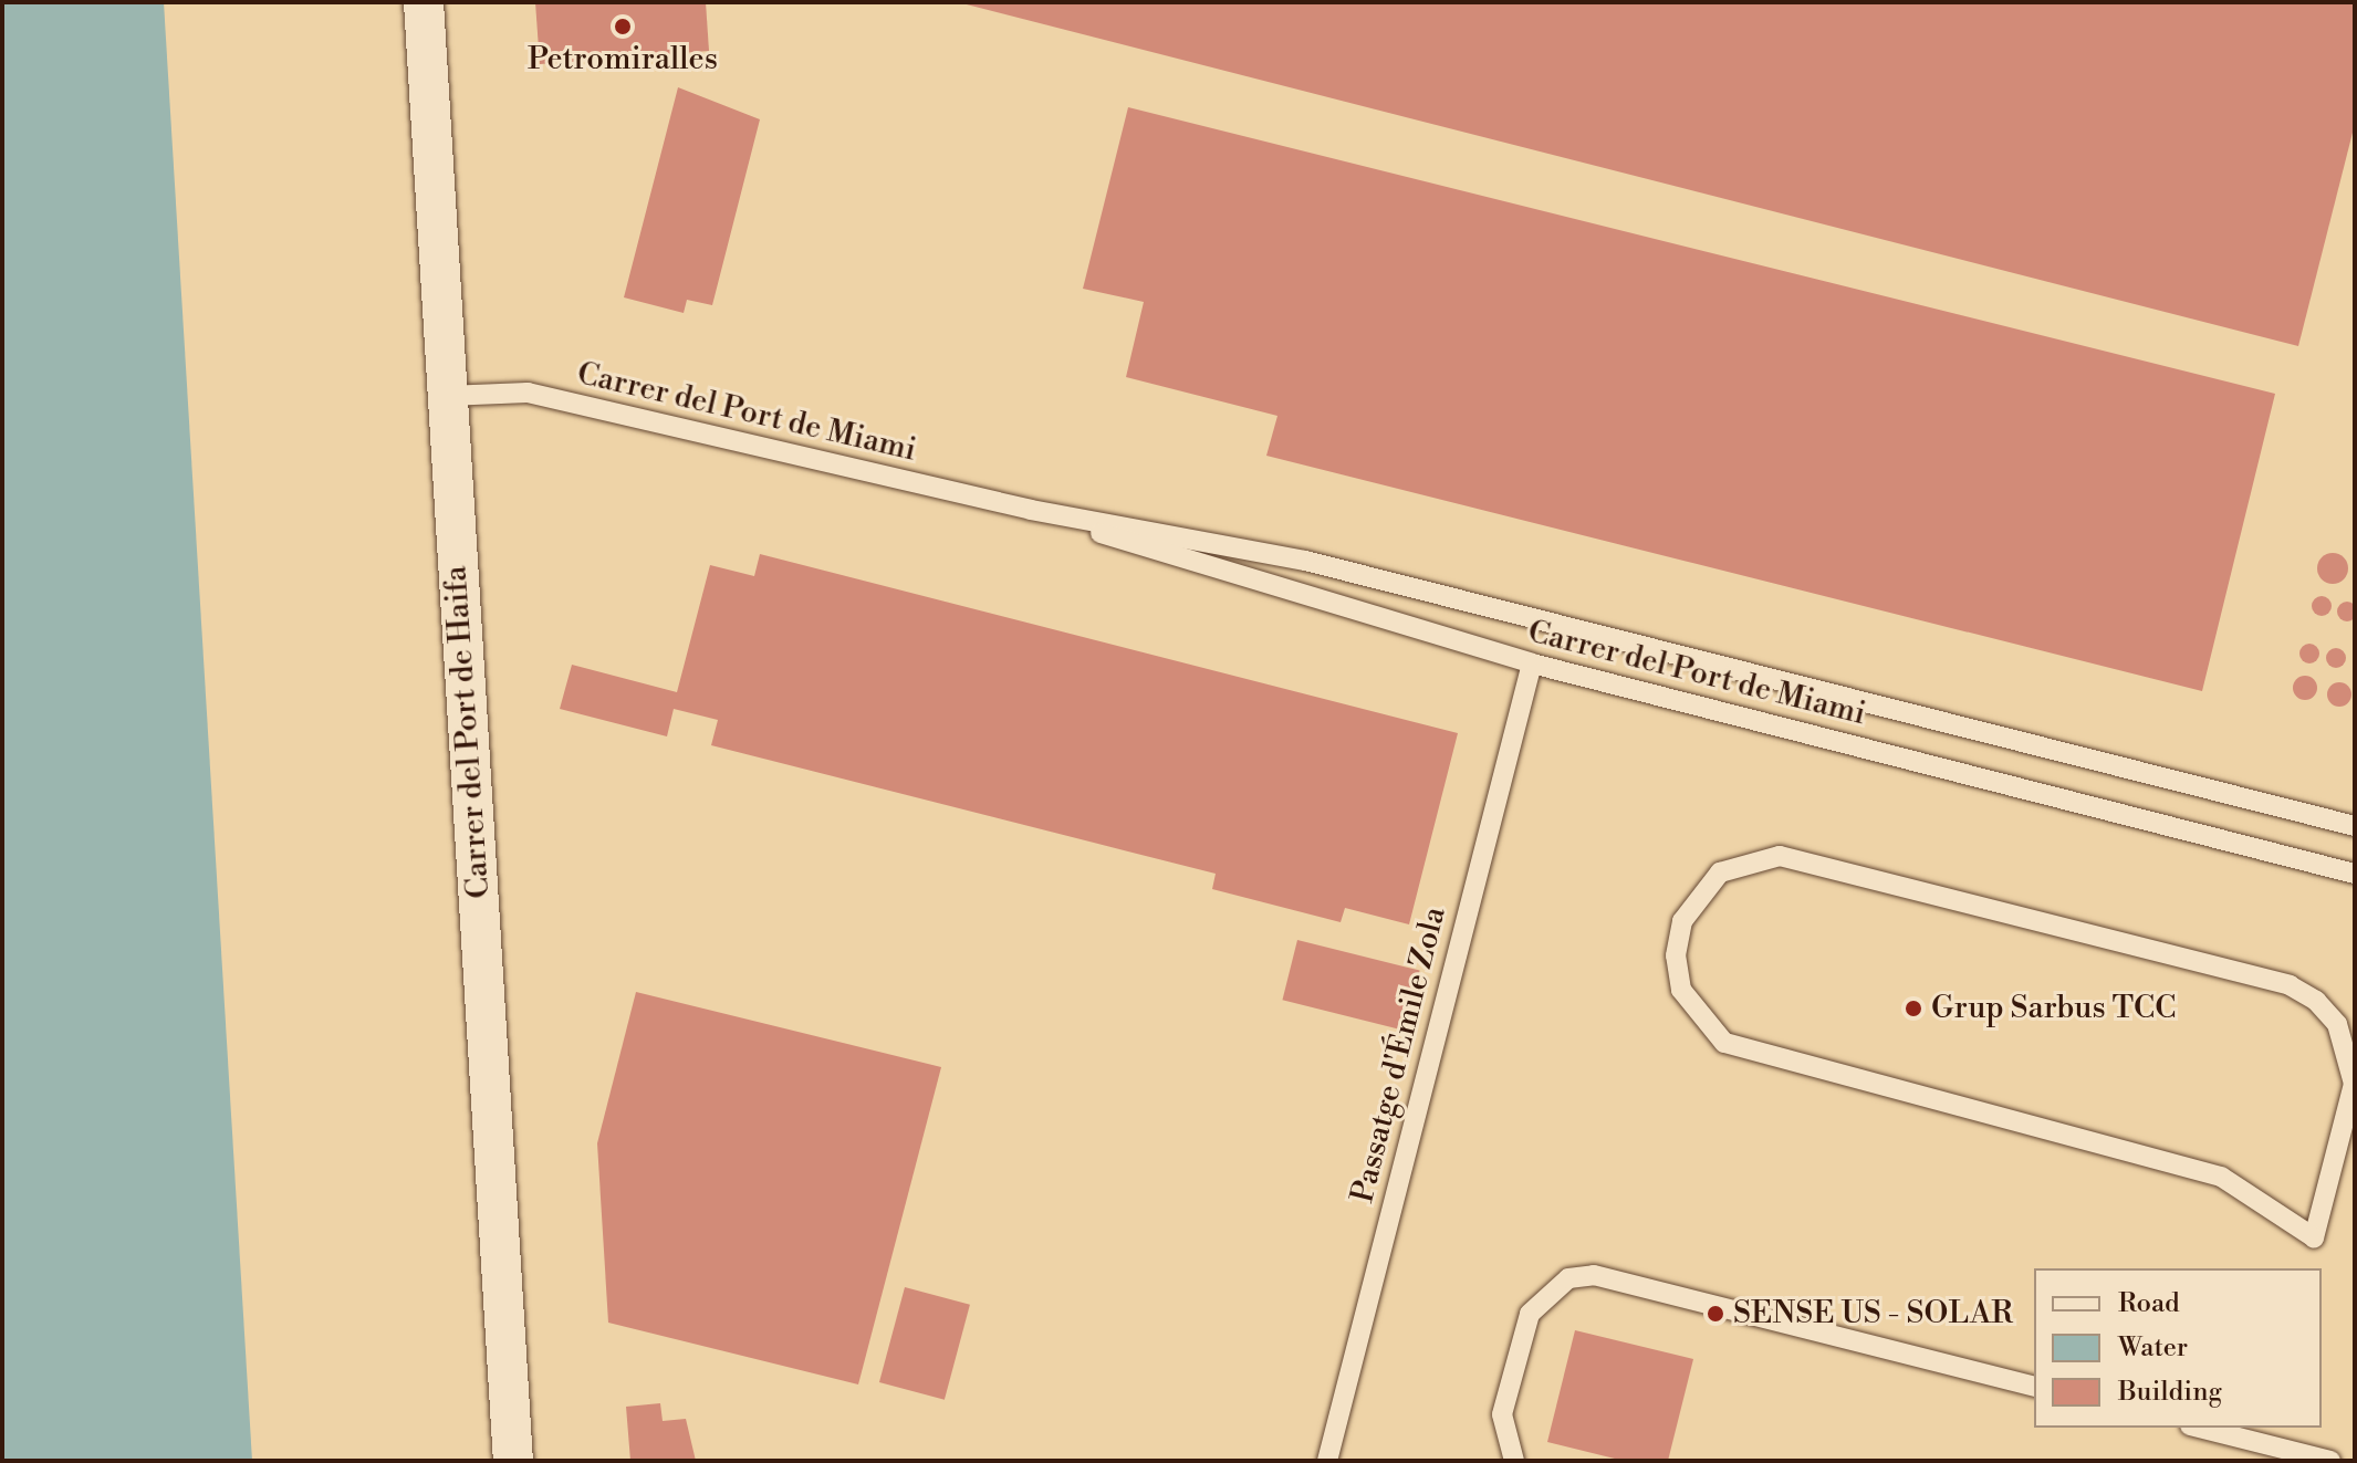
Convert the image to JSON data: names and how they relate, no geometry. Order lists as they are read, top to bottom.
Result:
{
  "streets": {
    "street": ["Carrer del Port de Haifa"],
    "lane": ["Carrer del Port de Miami", "Passatge d'Émile Zola"]
  },
  "crossings": [
    ["Carrer del Port de Miami", "Carrer del Port de Haifa"],
    ["Carrer del Port de Miami", "Passatge d'Émile Zola"]
  ],
  "places": ["Petromiralles", "Grup Sarbus TCC", "SENSE US - SOLAR"],
  "legend": ["Road", "Water", "Building"]
}
